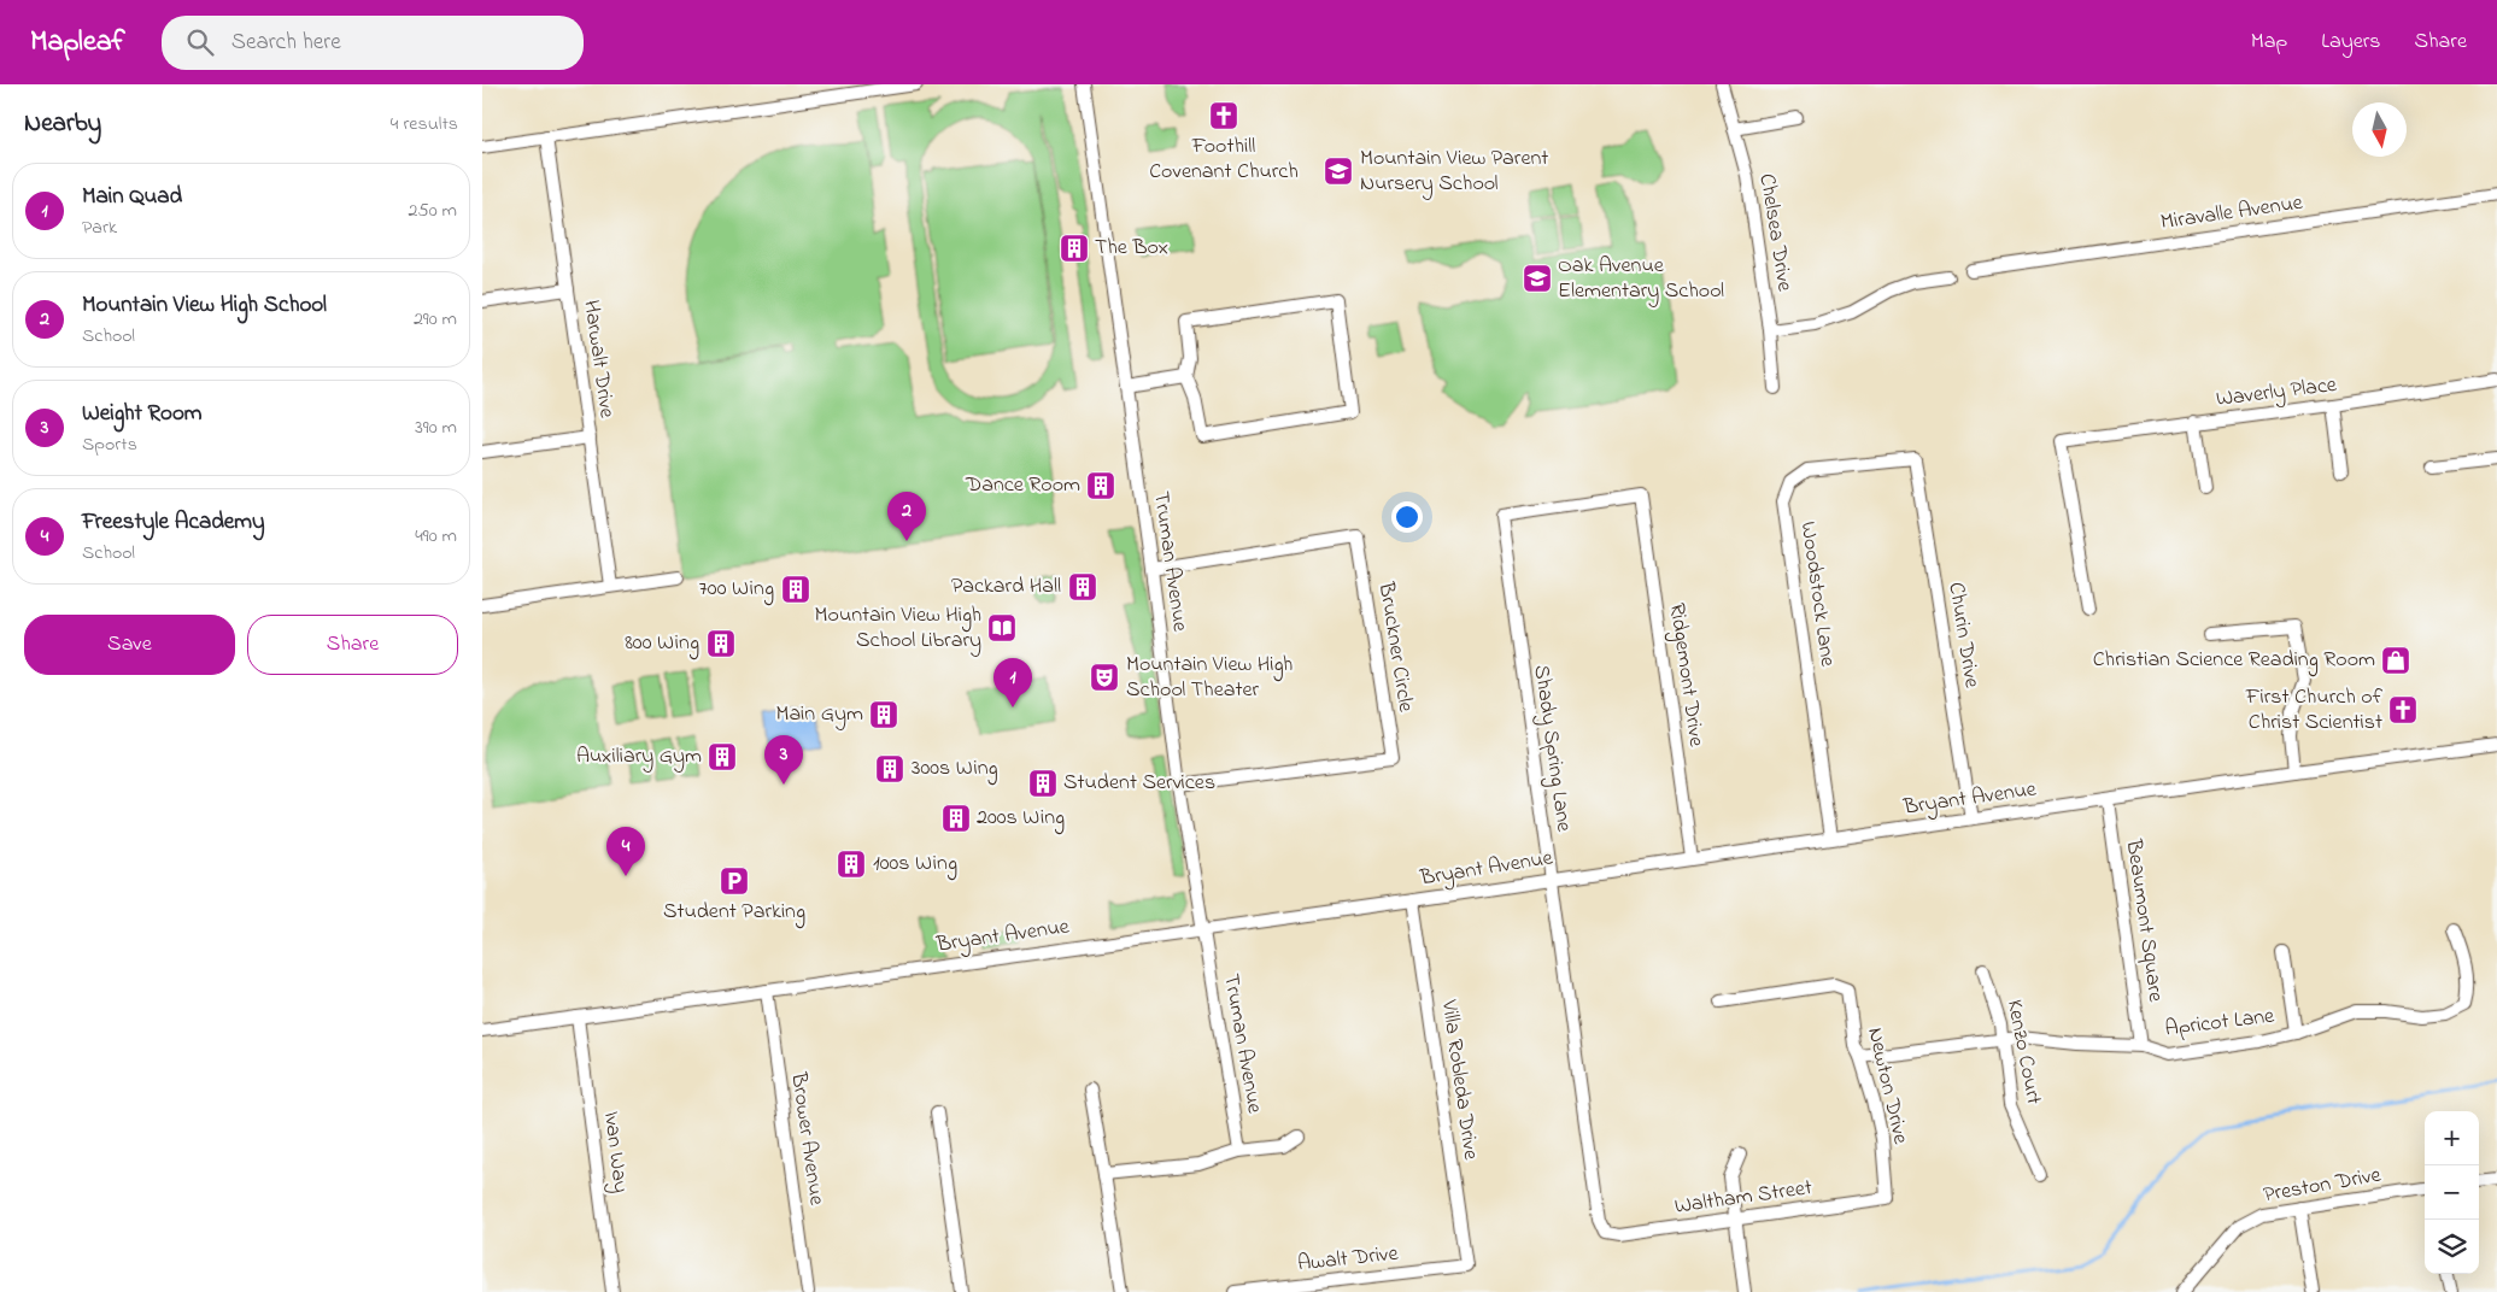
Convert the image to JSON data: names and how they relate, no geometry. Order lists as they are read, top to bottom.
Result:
{
  "streets": {
    "street": [
      "Miravalle Avenue",
      "Chelsea Drive",
      "Harwalt Drive",
      "Waverly Place",
      "Truman Avenue",
      "Woodstock Lane",
      "Churin Drive",
      "Bruckner Circle",
      "Ridgemont Drive",
      "Shady Spring Lane",
      "Bryant Avenue",
      "Beaumont Square",
      "Apricot Lane",
      "Kenzo Court",
      "Villa Robleda Drive",
      "Newton Drive",
      "Brower Avenue",
      "Ivan Way",
      "Preston Drive",
      "Waltham Street",
      "Awalt Drive"
    ]
  },
  "crossings": [
    ["Truman Avenue", "Bruckner Circle"],
    ["Truman Avenue", "Bryant Avenue"],
    ["Woodstock Lane", "Churin Drive"],
    ["Woodstock Lane", "Bryant Avenue"],
    ["Churin Drive", "Bryant Avenue"],
    ["Ridgemont Drive", "Shady Spring Lane"],
    ["Ridgemont Drive", "Bryant Avenue"],
    ["Shady Spring Lane", "Bryant Avenue"],
    ["Shady Spring Lane", "Waltham Street"],
    ["Bryant Avenue", "Beaumont Square"],
    ["Bryant Avenue", "Villa Robleda Drive"],
    ["Bryant Avenue", "Brower Avenue"],
    ["Bryant Avenue", "Ivan Way"],
    ["Beaumont Square", "Apricot Lane"],
    ["Apricot Lane", "Kenzo Court"],
    ["Apricot Lane", "Newton Drive"],
    ["Villa Robleda Drive", "Awalt Drive"],
    ["Newton Drive", "Waltham Street"]
  ],
  "places": {
    "church": ["Foothill Covenant Church", "First Church of Christ Scientist"],
    "school or university": ["Mountain View Parent Nursery School", "Oak Avenue Elementary School"],
    "building": [
      "The Box",
      "Dance Room",
      "Packard Hall",
      "700 Wing",
      "800 Wing",
      "Main Gym",
      "Auxiliary Gym",
      "300s Wing",
      "Student Services",
      "200s Wing",
      "100s Wing"
    ],
    "library": ["Mountain View High School Library"],
    "shop": ["Christian Science Reading Room"],
    "theatre": ["Mountain View High School Theater"],
    "parking": ["Student Parking"]
  },
  "north": "bottom",
  "page": {
    "header": "Mapleaf",
    "search": "Search here",
    "nav": ["Map", "Layers", "Share"],
    "heading": ["Nearby", "4 results"],
    "list": [
      {
        "mark": "1",
        "name": "Main Quad",
        "note": "Park",
        "value": "250 m"
      },
      {
        "mark": "2",
        "name": "Mountain View High School",
        "note": "School",
        "value": "290 m"
      },
      {
        "mark": "3",
        "name": "Weight Room",
        "note": "Sports",
        "value": "390 m"
      },
      {
        "mark": "4",
        "name": "Freestyle Academy",
        "note": "School",
        "value": "490 m"
      }
    ],
    "pins": [
      "2",
      "1",
      "3",
      "4"
    ],
    "buttons": ["Save", "Share"],
    "map_buttons": ["+", "−"]
  }
}
